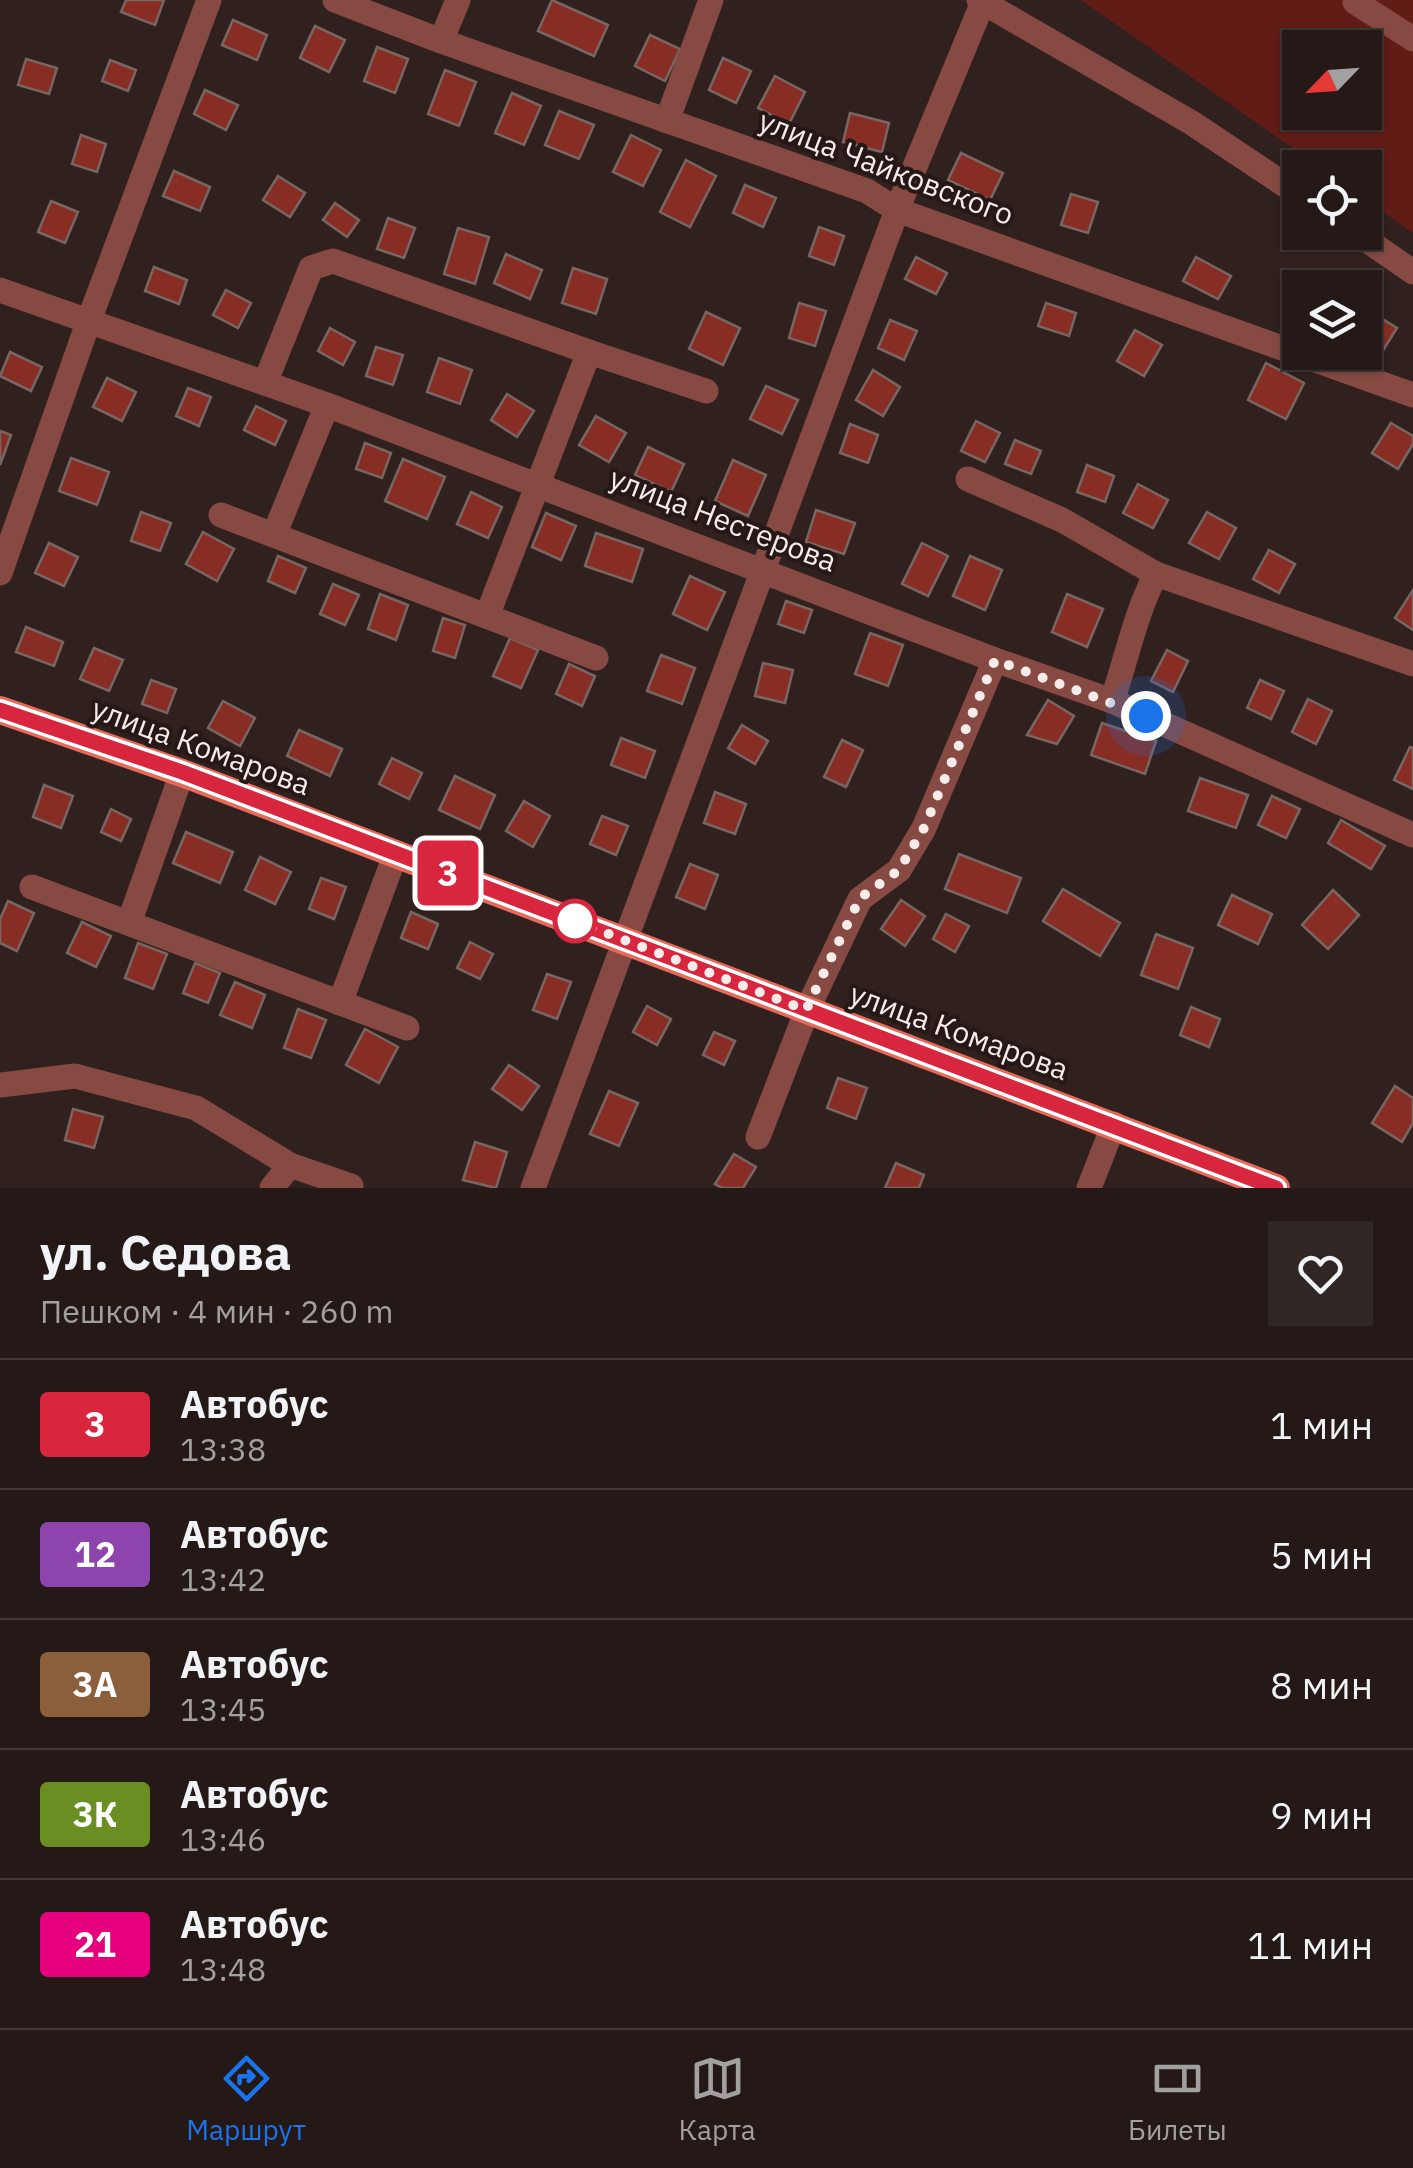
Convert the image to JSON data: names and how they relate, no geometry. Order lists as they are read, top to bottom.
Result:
{
  "streets": {
    "main road": ["улица Комарова"],
    "street": ["улица Чайковского", "улица Нестерова"]
  },
  "lines": ["bus line 3"],
  "north": "bottom left",
  "page": {
    "on_map": "3",
    "heading": ["ул. Седова", "Пешком · 4 мин · 260 m"],
    "list": [
      {
        "mark": "3",
        "name": "Автобус",
        "note": "13:38",
        "value": "1 мин"
      },
      {
        "mark": "12",
        "name": "Автобус",
        "note": "13:42",
        "value": "5 мин"
      },
      {
        "mark": "3А",
        "name": "Автобус",
        "note": "13:45",
        "value": "8 мин"
      },
      {
        "mark": "3К",
        "name": "Автобус",
        "note": "13:46",
        "value": "9 мин"
      },
      {
        "mark": "21",
        "name": "Автобус",
        "note": "13:48",
        "value": "11 мин"
      }
    ],
    "tabs": ["Маршрут", "Карта", "Билеты"]
  }
}
